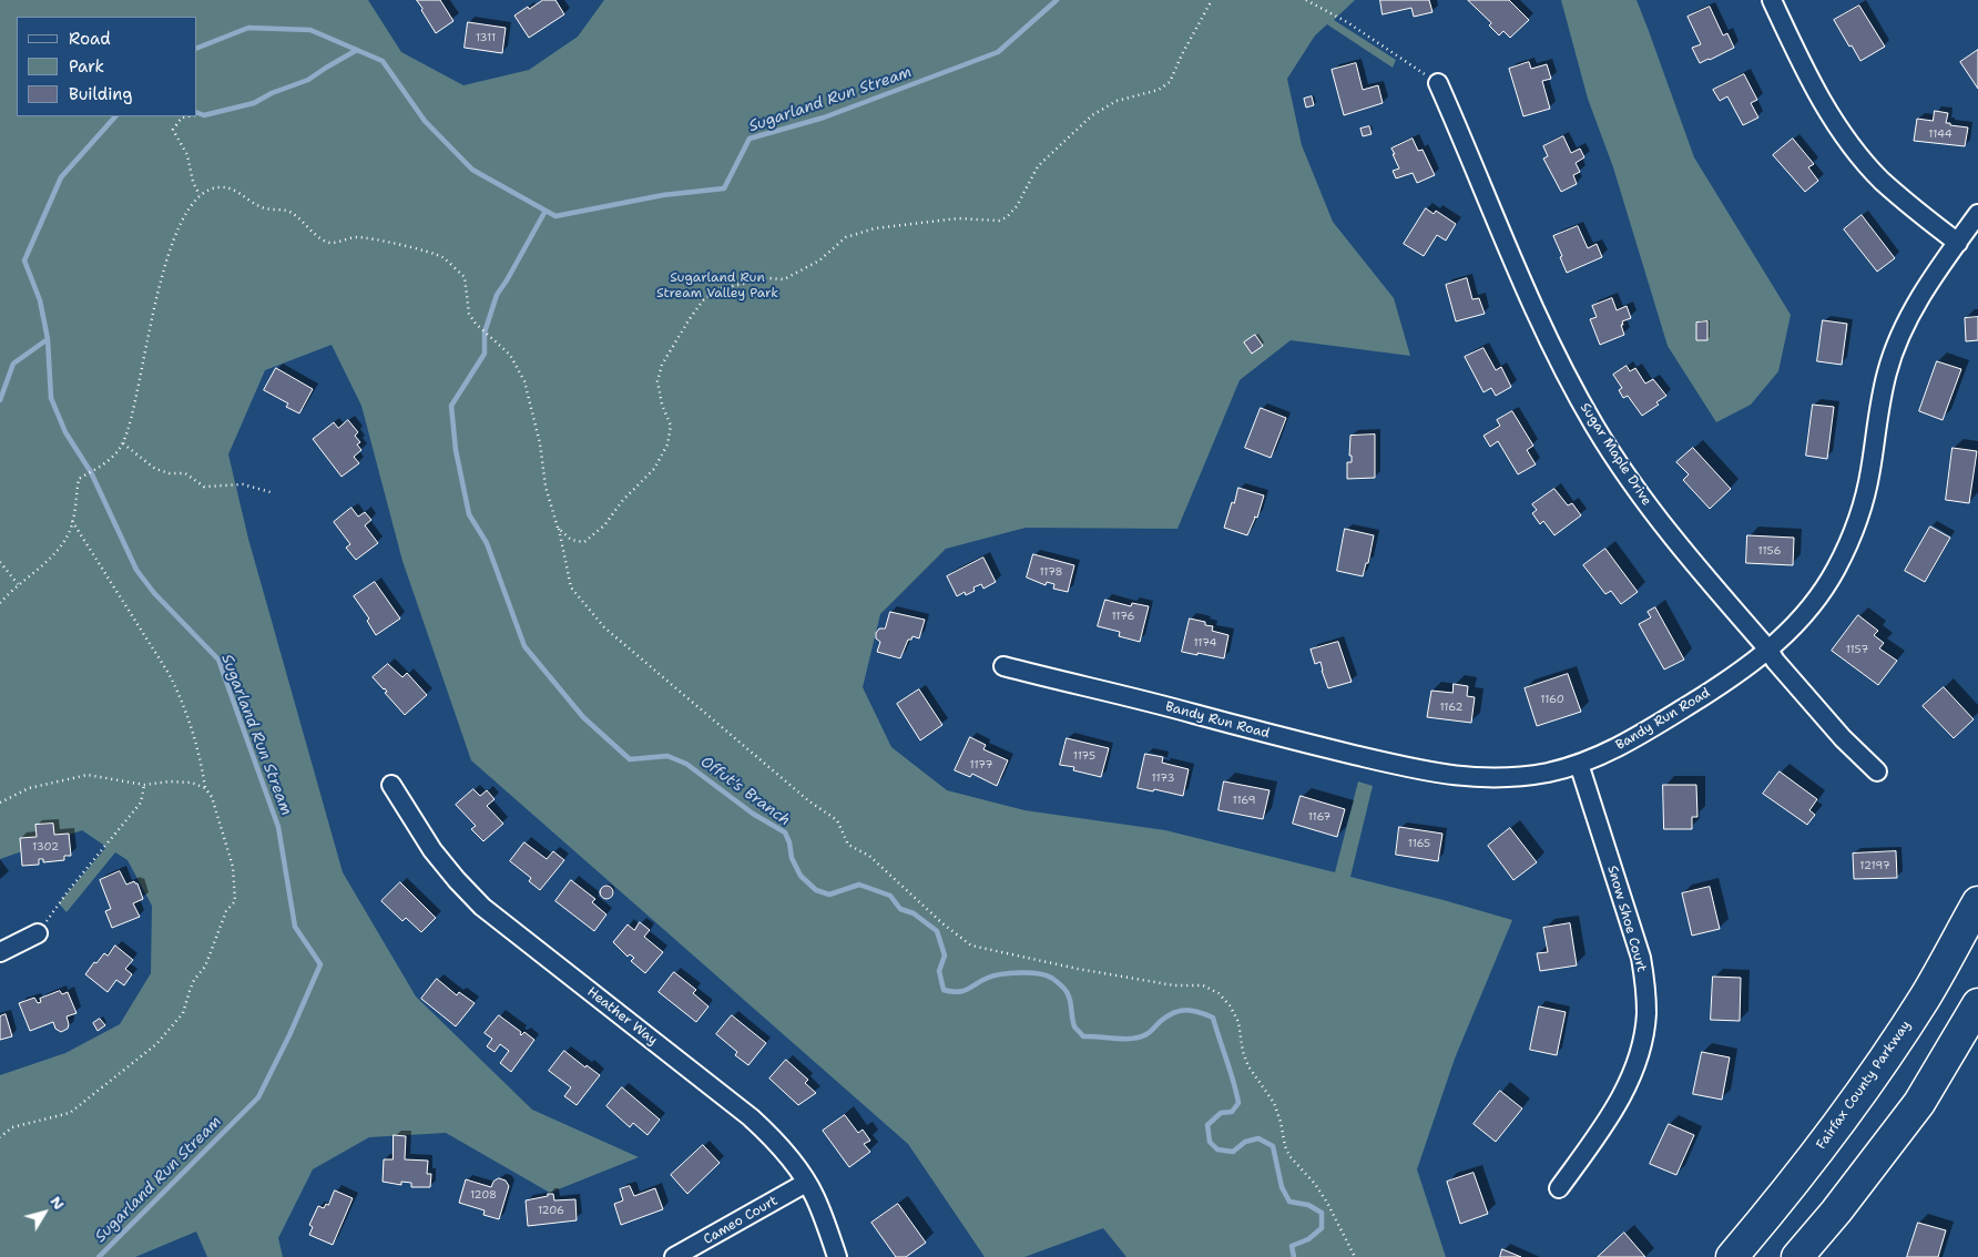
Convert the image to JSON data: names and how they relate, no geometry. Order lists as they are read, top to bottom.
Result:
{
  "streets": {
    "highway": ["Fairfax County Parkway"],
    "street": [
      "Sugar Maple Drive",
      "Bandy Run Road",
      "Snow Shoe Court",
      "Heather Way",
      "Cameo Court"
    ]
  },
  "crossings": [
    ["Sugar Maple Drive", "Bandy Run Road"],
    ["Bandy Run Road", "Snow Shoe Court"],
    ["Heather Way", "Cameo Court"]
  ],
  "water": ["Sugarland Run Stream", "Offut's Branch"],
  "parks": ["Sugarland Run Stream Valley Park"],
  "house_numbers": [
    "1311",
    "1144",
    "1156",
    "1178",
    "1176",
    "1174",
    "1157",
    "1160",
    "1162",
    "1175",
    "1177",
    "1173",
    "1169",
    "1167",
    "1165",
    "1302",
    "12197",
    "1208",
    "1206"
  ],
  "legend": ["Road", "Park", "Building"],
  "north": "top right"
}
